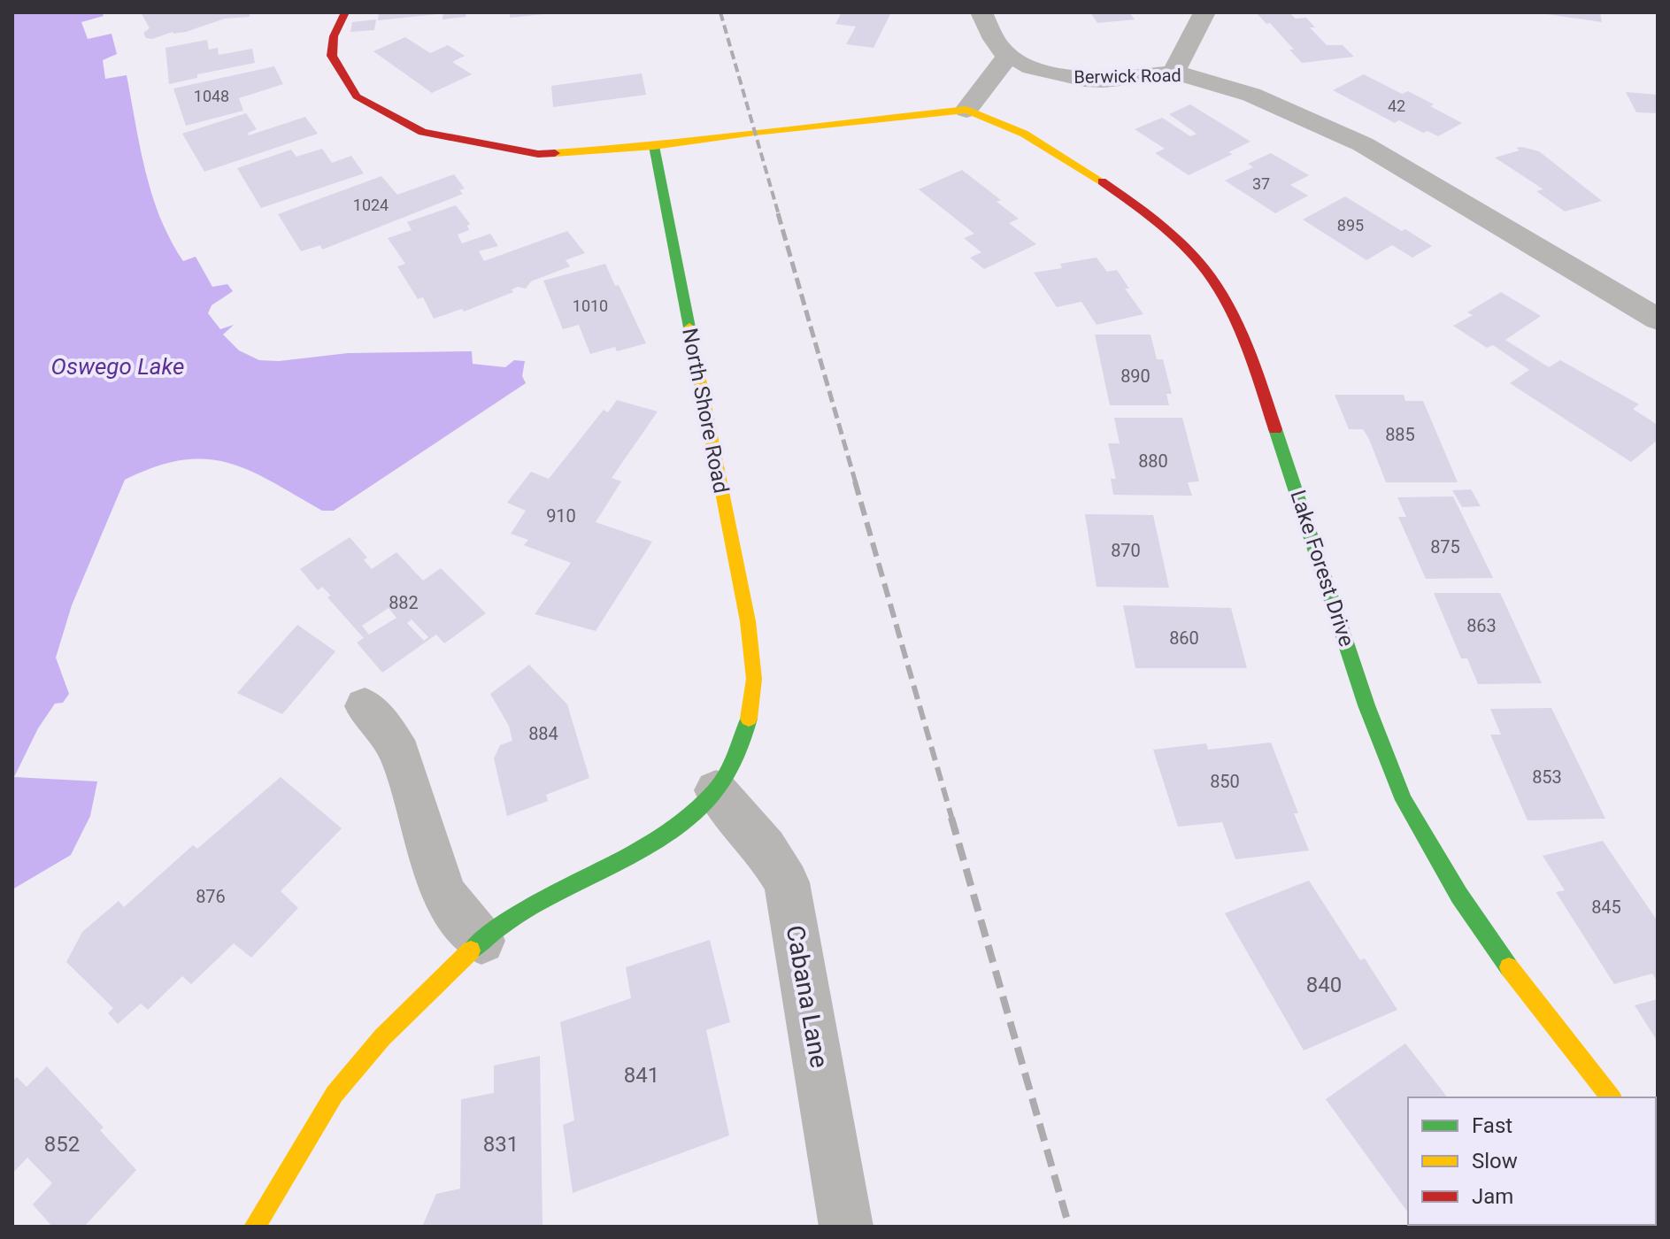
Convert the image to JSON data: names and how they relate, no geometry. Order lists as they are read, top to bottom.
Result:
{
  "streets": {
    "street": [
      "Berwick Road",
      "North Shore Road",
      "Lake Forest Drive",
      "Cabana Lane"
    ]
  },
  "crossings": [
    ["North Shore Road", "Cabana Lane"]
  ],
  "water": ["Oswego Lake"],
  "house_numbers": [
    "1048",
    "42",
    "37",
    "1024",
    "895",
    "1010",
    "890",
    "885",
    "880",
    "910",
    "875",
    "870",
    "882",
    "863",
    "860",
    "884",
    "853",
    "850",
    "876",
    "845",
    "840",
    "841",
    "852",
    "831"
  ],
  "legend": ["Fast", "Slow", "Jam"]
}
